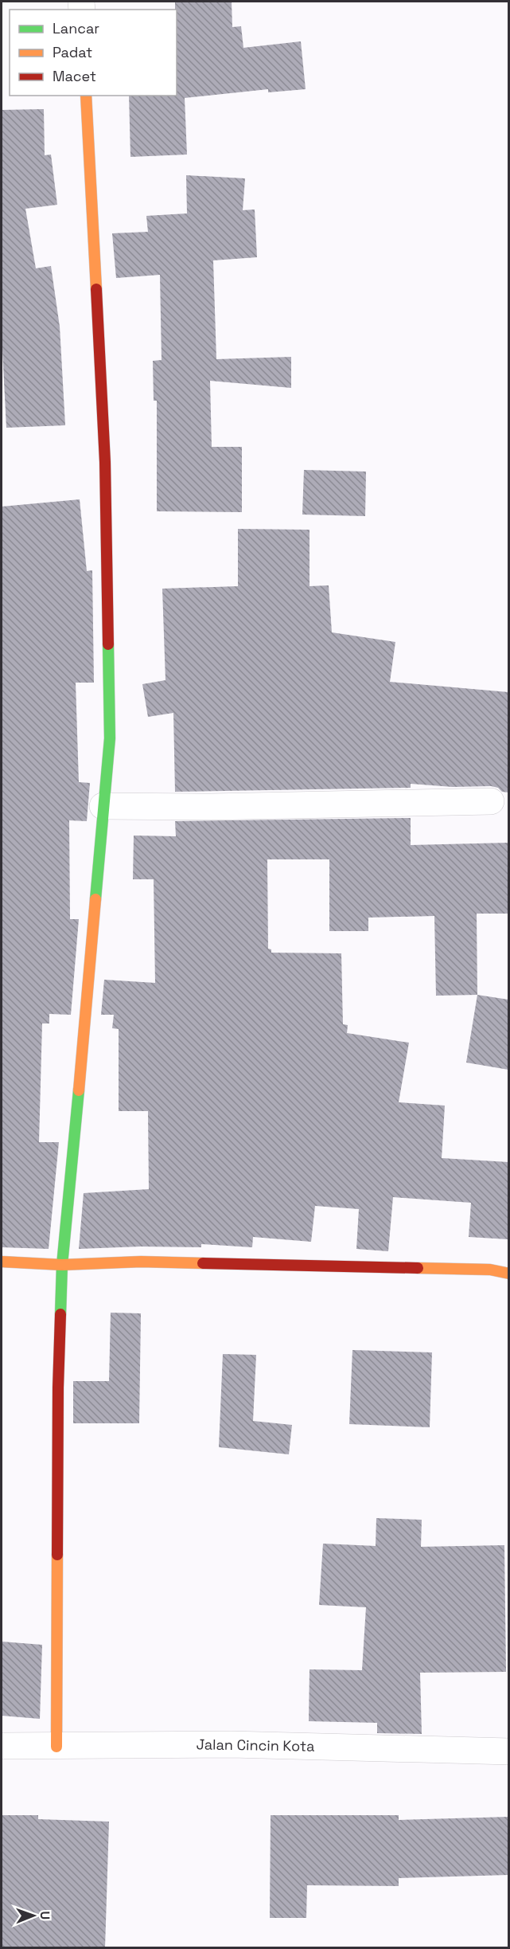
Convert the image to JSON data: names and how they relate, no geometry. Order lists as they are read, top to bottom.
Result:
{
  "streets": {
    "street": ["Jalan Cincin Kota"]
  },
  "legend": ["Lancar", "Padat", "Macet"],
  "north": "right"
}
